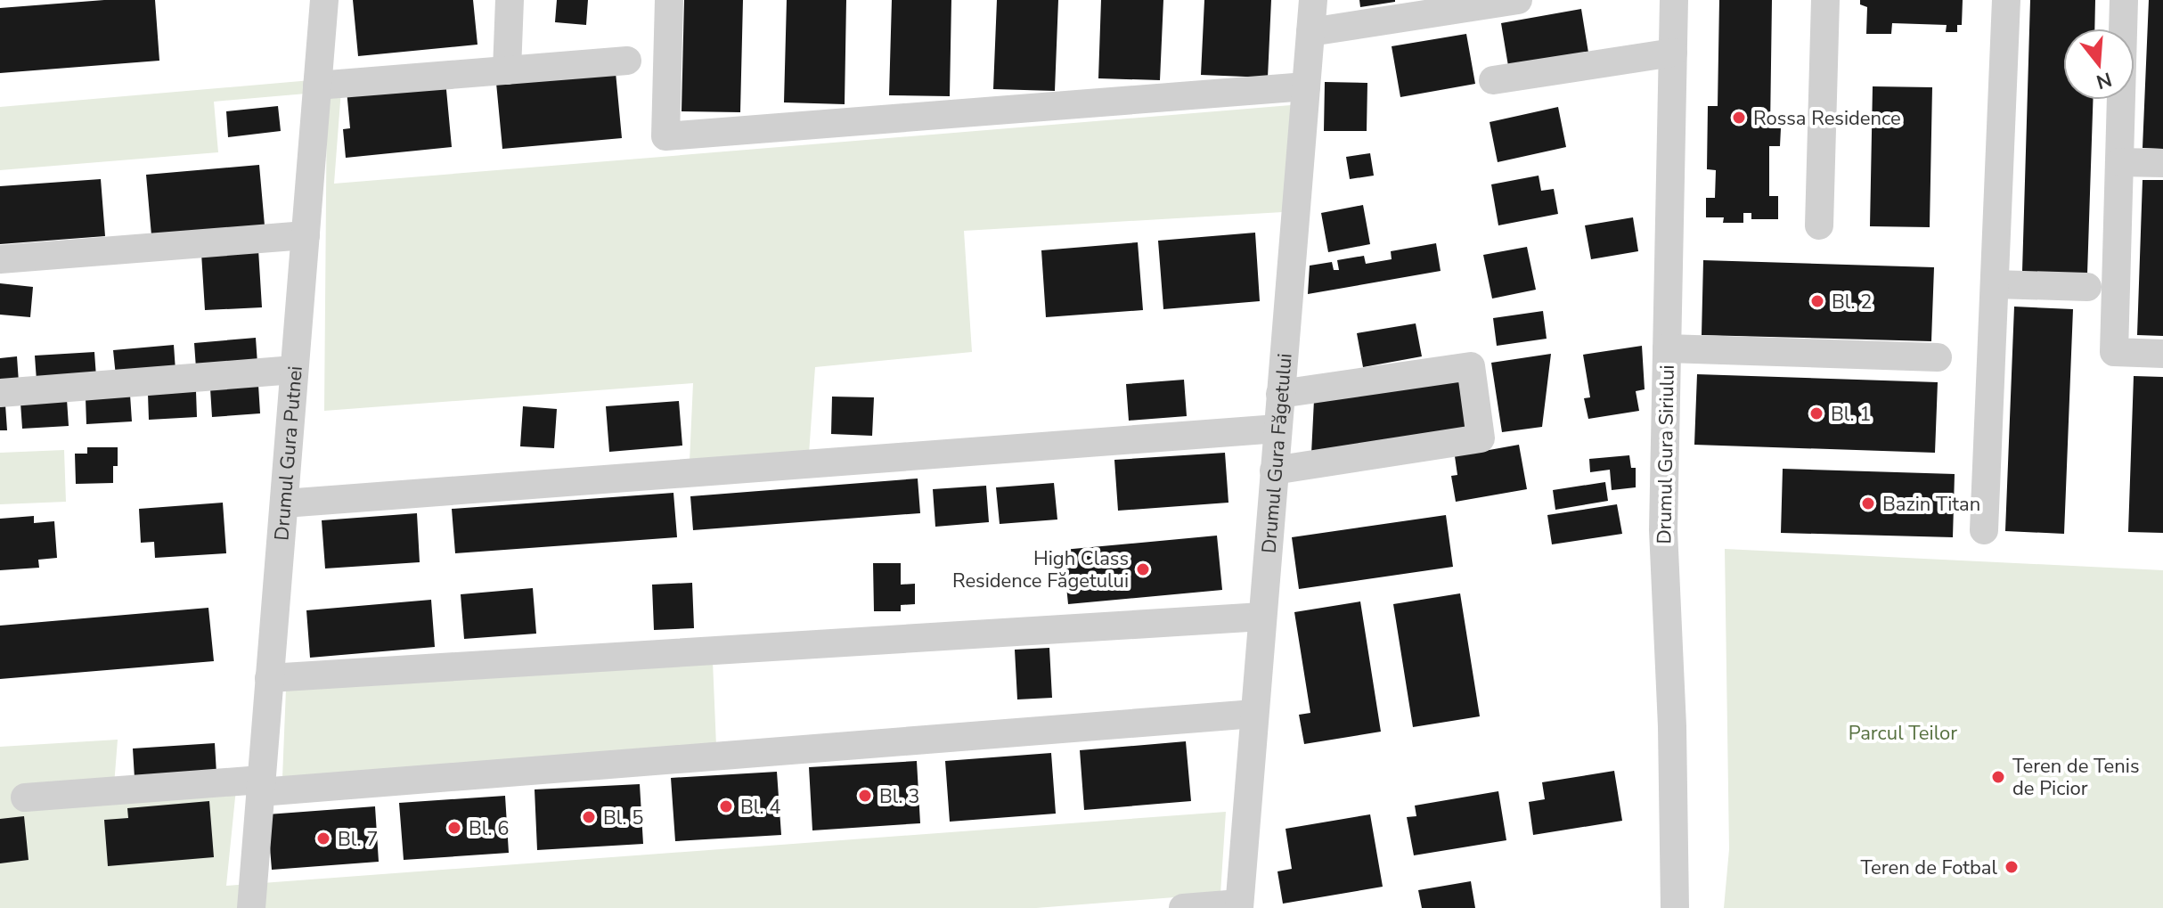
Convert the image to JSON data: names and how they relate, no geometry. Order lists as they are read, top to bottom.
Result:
{
  "streets": {
    "street": ["Drumul Gura Făgetului", "Drumul Gura Putnei", "Drumul Gura Siriului"]
  },
  "parks": ["Parcul Teilor"],
  "places": [
    "Rossa Residence",
    "Bl. 2",
    "Bl. 1",
    "Bazin Titan",
    "High Class Residence Făgetului",
    "Teren de Tenis de Picior",
    "Bl. 3",
    "Bl. 4",
    "Bl. 5",
    "Bl. 6",
    "Bl. 7",
    "Teren de Fotbal"
  ],
  "north": "bottom"
}
